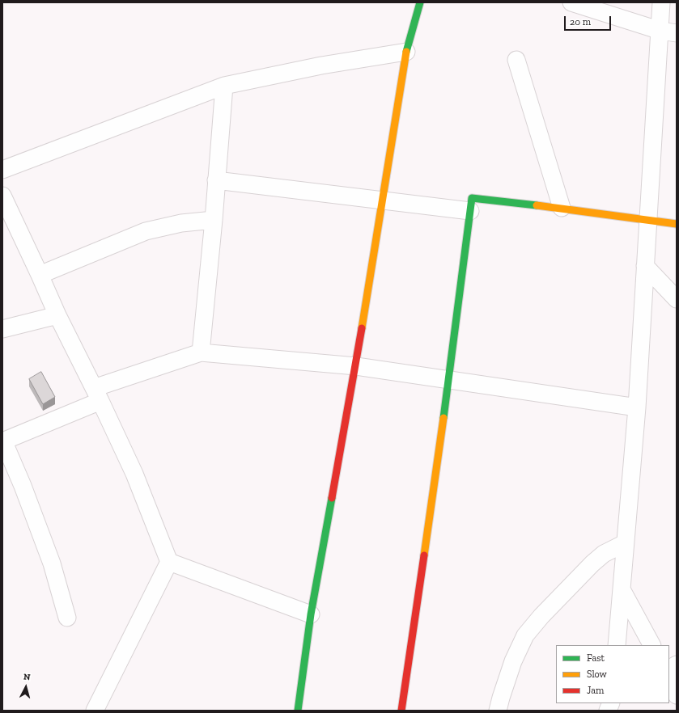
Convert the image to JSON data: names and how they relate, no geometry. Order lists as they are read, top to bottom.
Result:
{
  "legend": ["Fast", "Slow", "Jam"],
  "scale_bar": "20 m",
  "north": "top"
}
